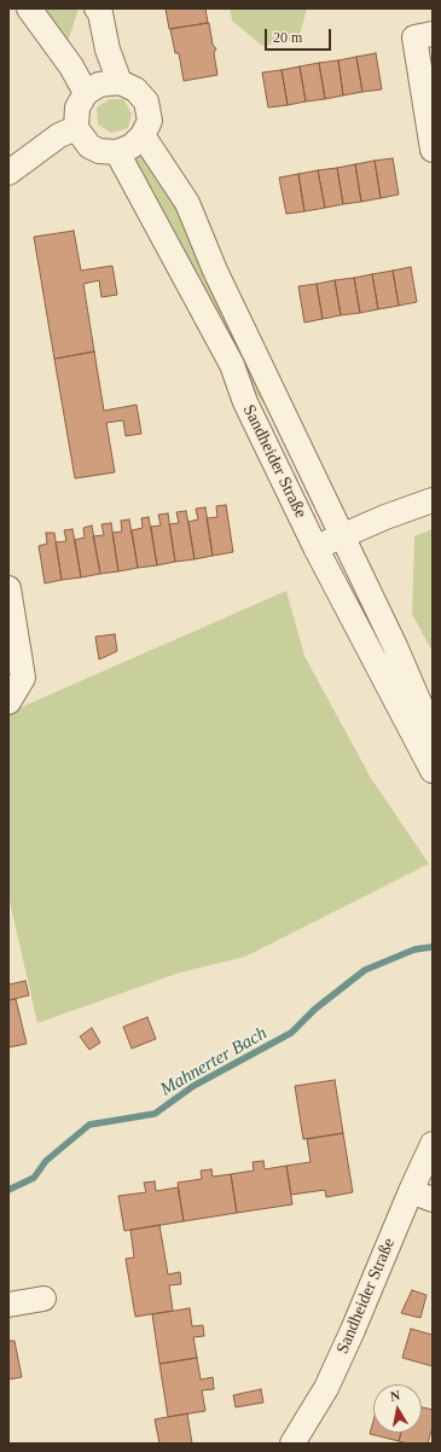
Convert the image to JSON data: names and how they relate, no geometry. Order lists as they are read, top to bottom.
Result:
{
  "streets": {
    "street": ["Sandheider Straße"]
  },
  "water": ["Mahnerter Bach"],
  "scale_bar": "20 m",
  "north": "top"
}
